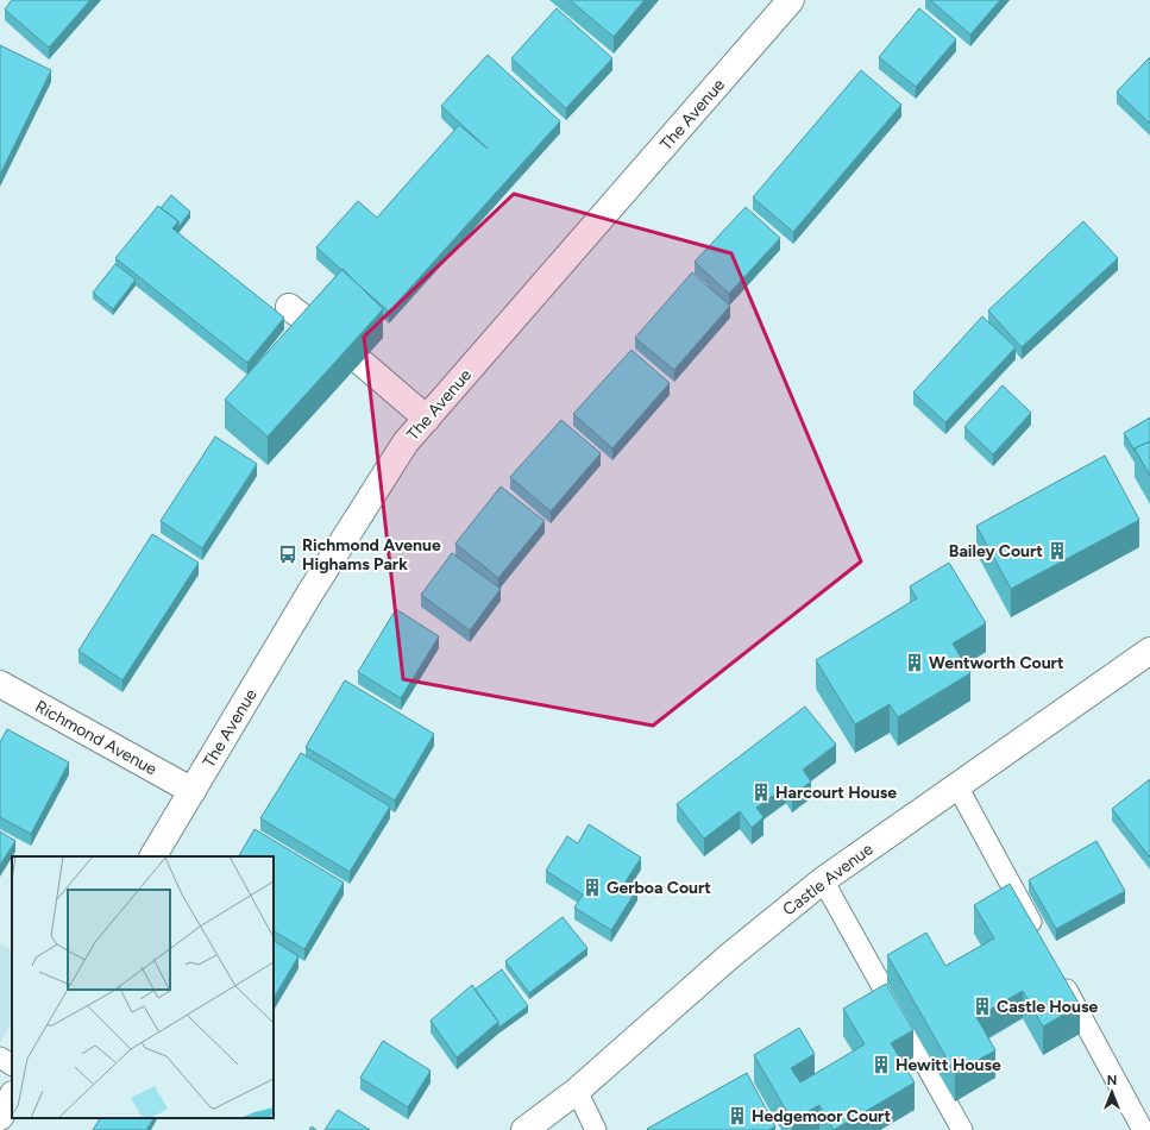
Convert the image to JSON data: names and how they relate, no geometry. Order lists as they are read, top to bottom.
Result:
{
  "streets": {
    "street": ["The Avenue", "Richmond Avenue", "Castle Avenue"]
  },
  "crossings": [
    ["The Avenue", "Richmond Avenue"]
  ],
  "places": {
    "building": [
      "Bailey Court",
      "Wentworth Court",
      "Harcourt House",
      "Gerboa Court",
      "Castle House",
      "Hewitt House",
      "Hedgemoor Court"
    ],
    "bus stop": ["Richmond Avenue Highams Park"]
  },
  "north": "top"
}
